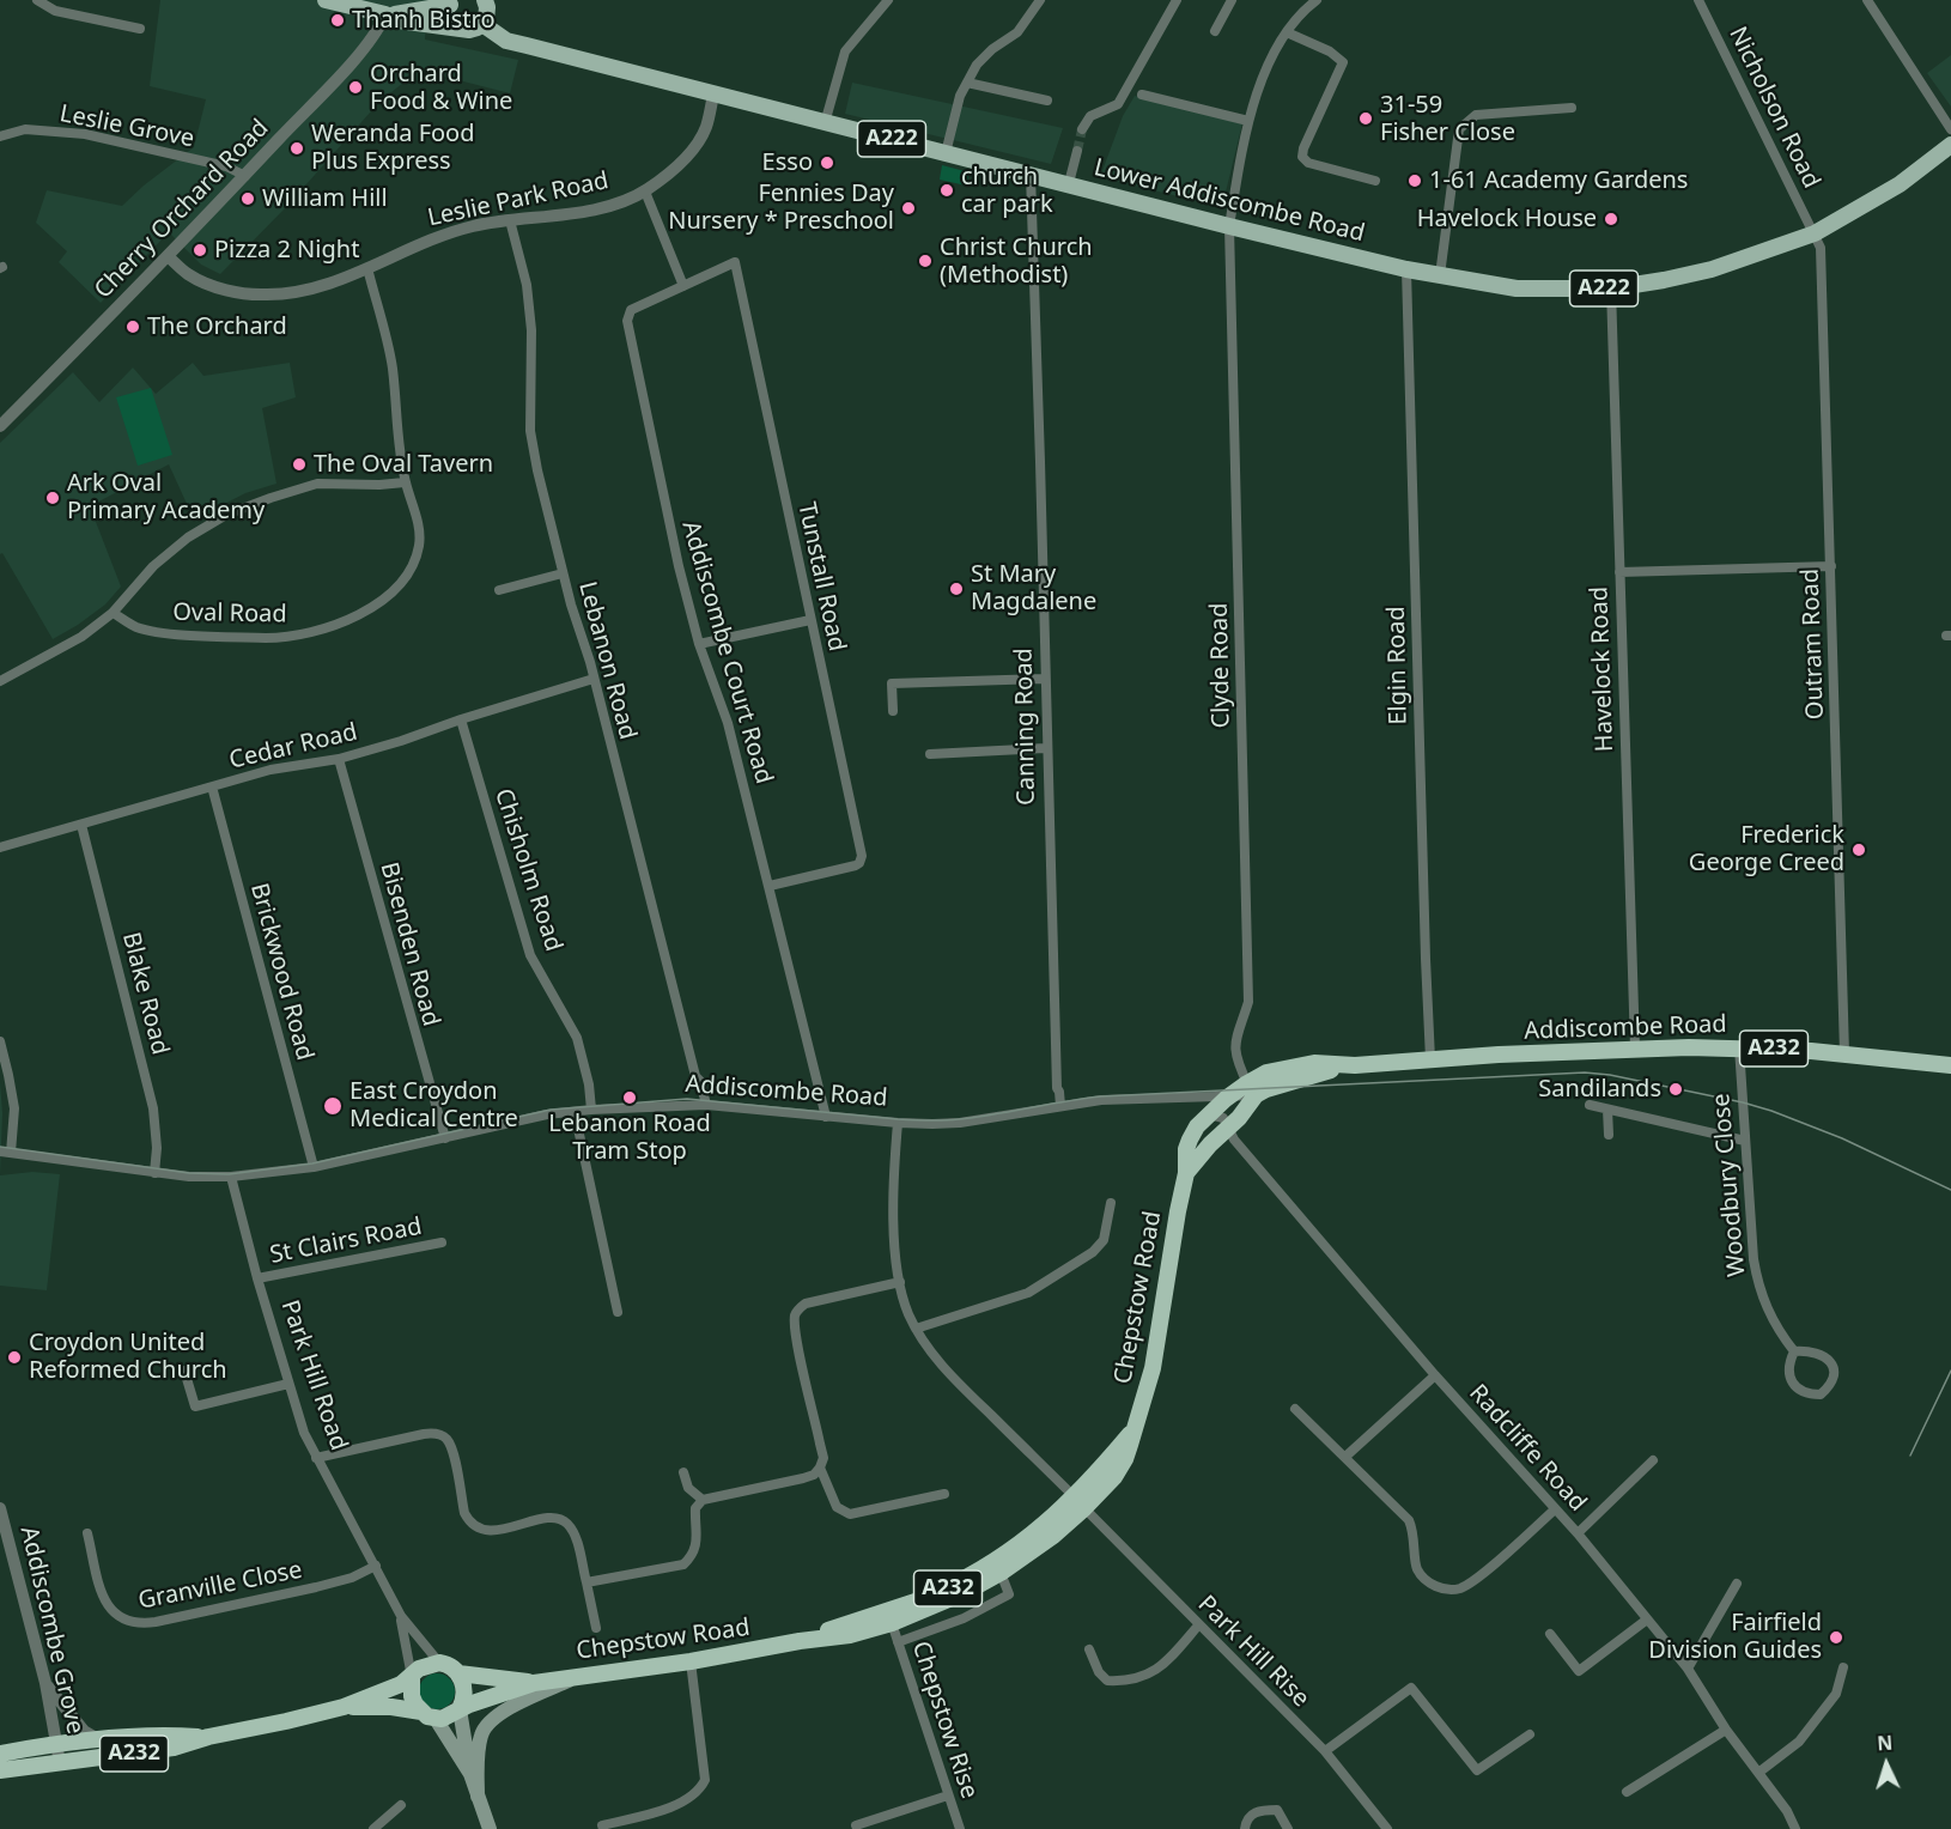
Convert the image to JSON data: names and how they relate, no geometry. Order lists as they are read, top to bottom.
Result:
{
  "streets": {
    "highway": ["Addiscombe Road", "A232", "Chepstow Road"],
    "main road": ["A222", "Lower Addiscombe Road"],
    "street": [
      "Nicholson Road",
      "Leslie Grove",
      "Leslie Park Road",
      "Cherry Orchard Road",
      "Tunstall Road",
      "Oval Road",
      "Outram Road",
      "Addiscombe Court Road",
      "Lebanon Road",
      "Clyde Road",
      "Elgin Road",
      "Havelock Road",
      "Canning Road",
      "Cedar Road",
      "Chisholm Road",
      "Bisenden Road",
      "Brickwood Road",
      "Blake Road",
      "Woodbury Close",
      "St Clairs Road",
      "Park Hill Road",
      "Radcliffe Road",
      "Granville Close",
      "Addiscombe Grove",
      "Park Hill Rise",
      "Chepstow Rise"
    ]
  },
  "crossings": [
    ["Nicholson Road", "Lower Addiscombe Road"],
    ["Nicholson Road", "Outram Road"],
    ["Leslie Grove", "Cherry Orchard Road"],
    ["Leslie Park Road", "Lower Addiscombe Road"],
    ["Leslie Park Road", "Cherry Orchard Road"],
    ["Leslie Park Road", "Oval Road"],
    ["Leslie Park Road", "Lebanon Road"],
    ["Lower Addiscombe Road", "Outram Road"],
    ["Lower Addiscombe Road", "Clyde Road"],
    ["Lower Addiscombe Road", "Elgin Road"],
    ["Lower Addiscombe Road", "Havelock Road"],
    ["Lower Addiscombe Road", "Canning Road"],
    ["Tunstall Road", "Addiscombe Court Road"],
    ["Outram Road", "Addiscombe Road"],
    ["Addiscombe Court Road", "Addiscombe Road"],
    ["Lebanon Road", "Cedar Road"],
    ["Lebanon Road", "Addiscombe Road"],
    ["Clyde Road", "Addiscombe Road"],
    ["Elgin Road", "Addiscombe Road"],
    ["Havelock Road", "Addiscombe Road"],
    ["Canning Road", "Addiscombe Road"],
    ["Cedar Road", "Chisholm Road"],
    ["Cedar Road", "Bisenden Road"],
    ["Cedar Road", "Brickwood Road"],
    ["Cedar Road", "Blake Road"],
    ["Chisholm Road", "Addiscombe Road"],
    ["Bisenden Road", "Addiscombe Road"],
    ["Brickwood Road", "Addiscombe Road"],
    ["Blake Road", "Addiscombe Road"],
    ["Addiscombe Road", "Woodbury Close"],
    ["Addiscombe Road", "Chepstow Road"],
    ["Addiscombe Road", "Park Hill Road"],
    ["Addiscombe Road", "Radcliffe Road"],
    ["Addiscombe Road", "Park Hill Rise"],
    ["A232", "Chepstow Road"],
    ["A232", "Park Hill Road"],
    ["A232", "Addiscombe Grove"],
    ["St Clairs Road", "Park Hill Road"],
    ["Chepstow Road", "Park Hill Road"],
    ["Chepstow Road", "Radcliffe Road"],
    ["Chepstow Road", "Park Hill Rise"],
    ["Chepstow Road", "Chepstow Rise"],
    ["Park Hill Road", "Granville Close"]
  ],
  "places": [
    "Thanh Bistro",
    "Orchard Food & Wine",
    "31-59 Fisher Close",
    "Weranda Food Plus Express",
    "Esso",
    "1-61 Academy Gardens",
    "church car park",
    "William Hill",
    "Fennies Day Nursery * Preschool",
    "Havelock House",
    "Pizza 2 Night",
    "Christ Church (Methodist)",
    "The Orchard",
    "The Oval Tavern",
    "Ark Oval Primary Academy",
    "St Mary Magdalene",
    "Frederick George Creed",
    "Sandilands",
    "Lebanon Road Tram Stop",
    "East Croydon Medical Centre",
    "Croydon United Reformed Church",
    "Fairfield Division Guides"
  ],
  "north": "top"
}
